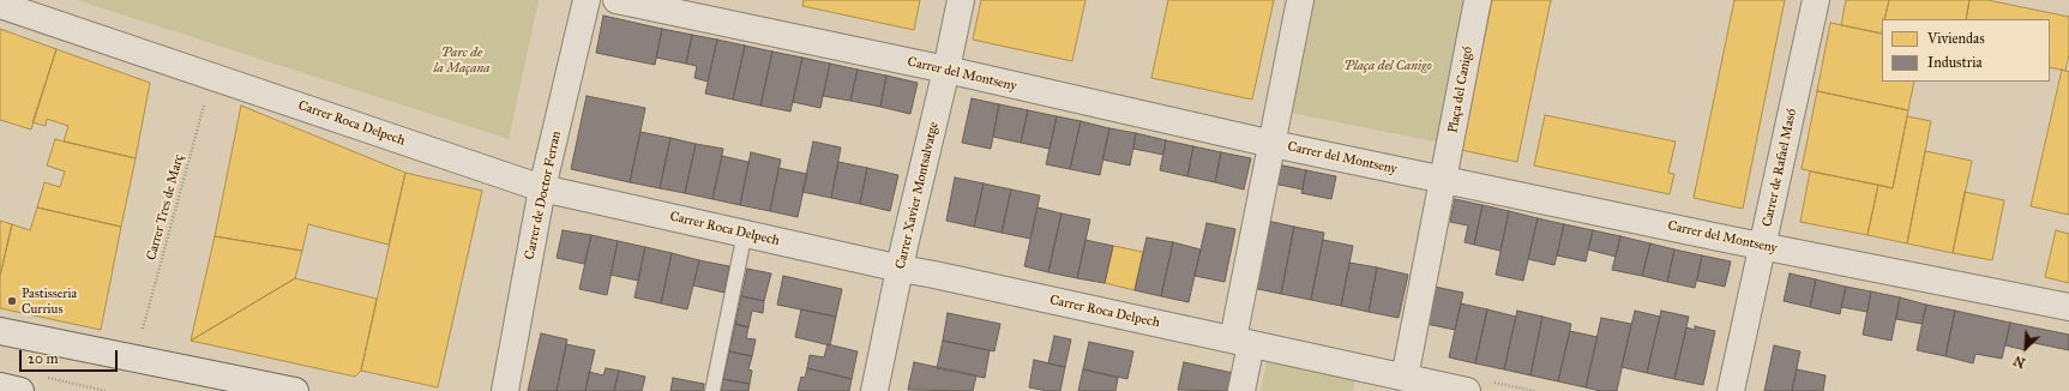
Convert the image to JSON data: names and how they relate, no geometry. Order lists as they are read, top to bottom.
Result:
{
  "streets": {
    "street": [
      "Carrer del Montseny",
      "Plaça del Canigó",
      "Carrer Roca Delpech",
      "Carrer de Rafael Masó",
      "Carrer de Doctor Ferran",
      "Carrer Xavier Montsalvatge"
    ],
    "path": ["Carrer Tres de Març"]
  },
  "crossings": [
    ["Carrer del Montseny", "Plaça del Canigó"],
    ["Carrer del Montseny", "Carrer de Rafael Masó"],
    ["Carrer del Montseny", "Carrer Xavier Montsalvatge"],
    ["Plaça del Canigó", "Carrer Roca Delpech"],
    ["Carrer Roca Delpech", "Carrer de Doctor Ferran"],
    ["Carrer Roca Delpech", "Carrer Xavier Montsalvatge"],
    ["Carrer Roca Delpech", "Carrer Tres de Març"]
  ],
  "parks": ["Parc de la Maçana", "Plaça del Canigo"],
  "places": ["Pastisseria Currius"],
  "legend": ["Viviendas", "Industria"],
  "scale_bar": "20 m",
  "north": "bottom left"
}
